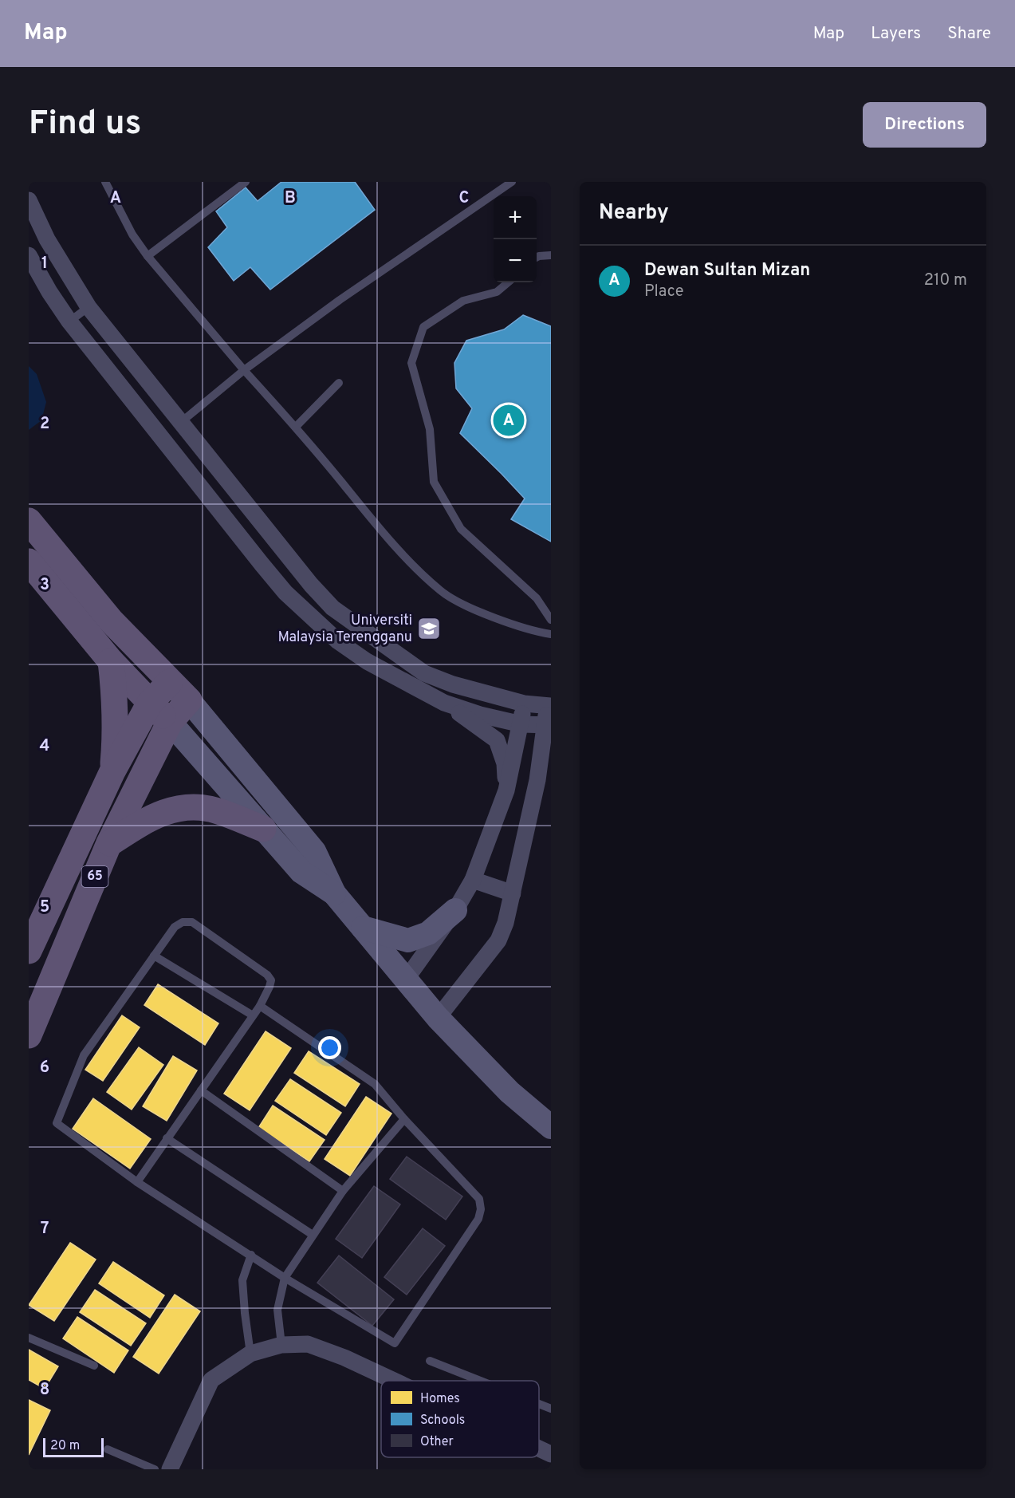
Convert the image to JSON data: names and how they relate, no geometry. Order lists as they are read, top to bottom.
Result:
{
  "streets": {
    "main road": ["65"]
  },
  "places": {
    "school or university": ["Universiti Malaysia Terengganu"]
  },
  "legend": ["Homes", "Schools", "Other"],
  "scale_bar": "20 m",
  "page": {
    "header": "Map",
    "nav": ["Map", "Layers", "Share"],
    "buttons": "Directions",
    "title": "Find us",
    "heading": "Nearby",
    "map_buttons": ["+", "−"],
    "list": [
      {
        "mark": "A",
        "name": "Dewan Sultan Mizan",
        "note": "Place",
        "value": "210 m"
      }
    ],
    "pins": "A",
    "scale": "20 m"
  },
  "grid": {
    "columns": ["A", "B", "C"],
    "rows": [
      "1",
      "2",
      "3",
      "4",
      "5",
      "6",
      "7",
      "8"
    ]
  }
}
